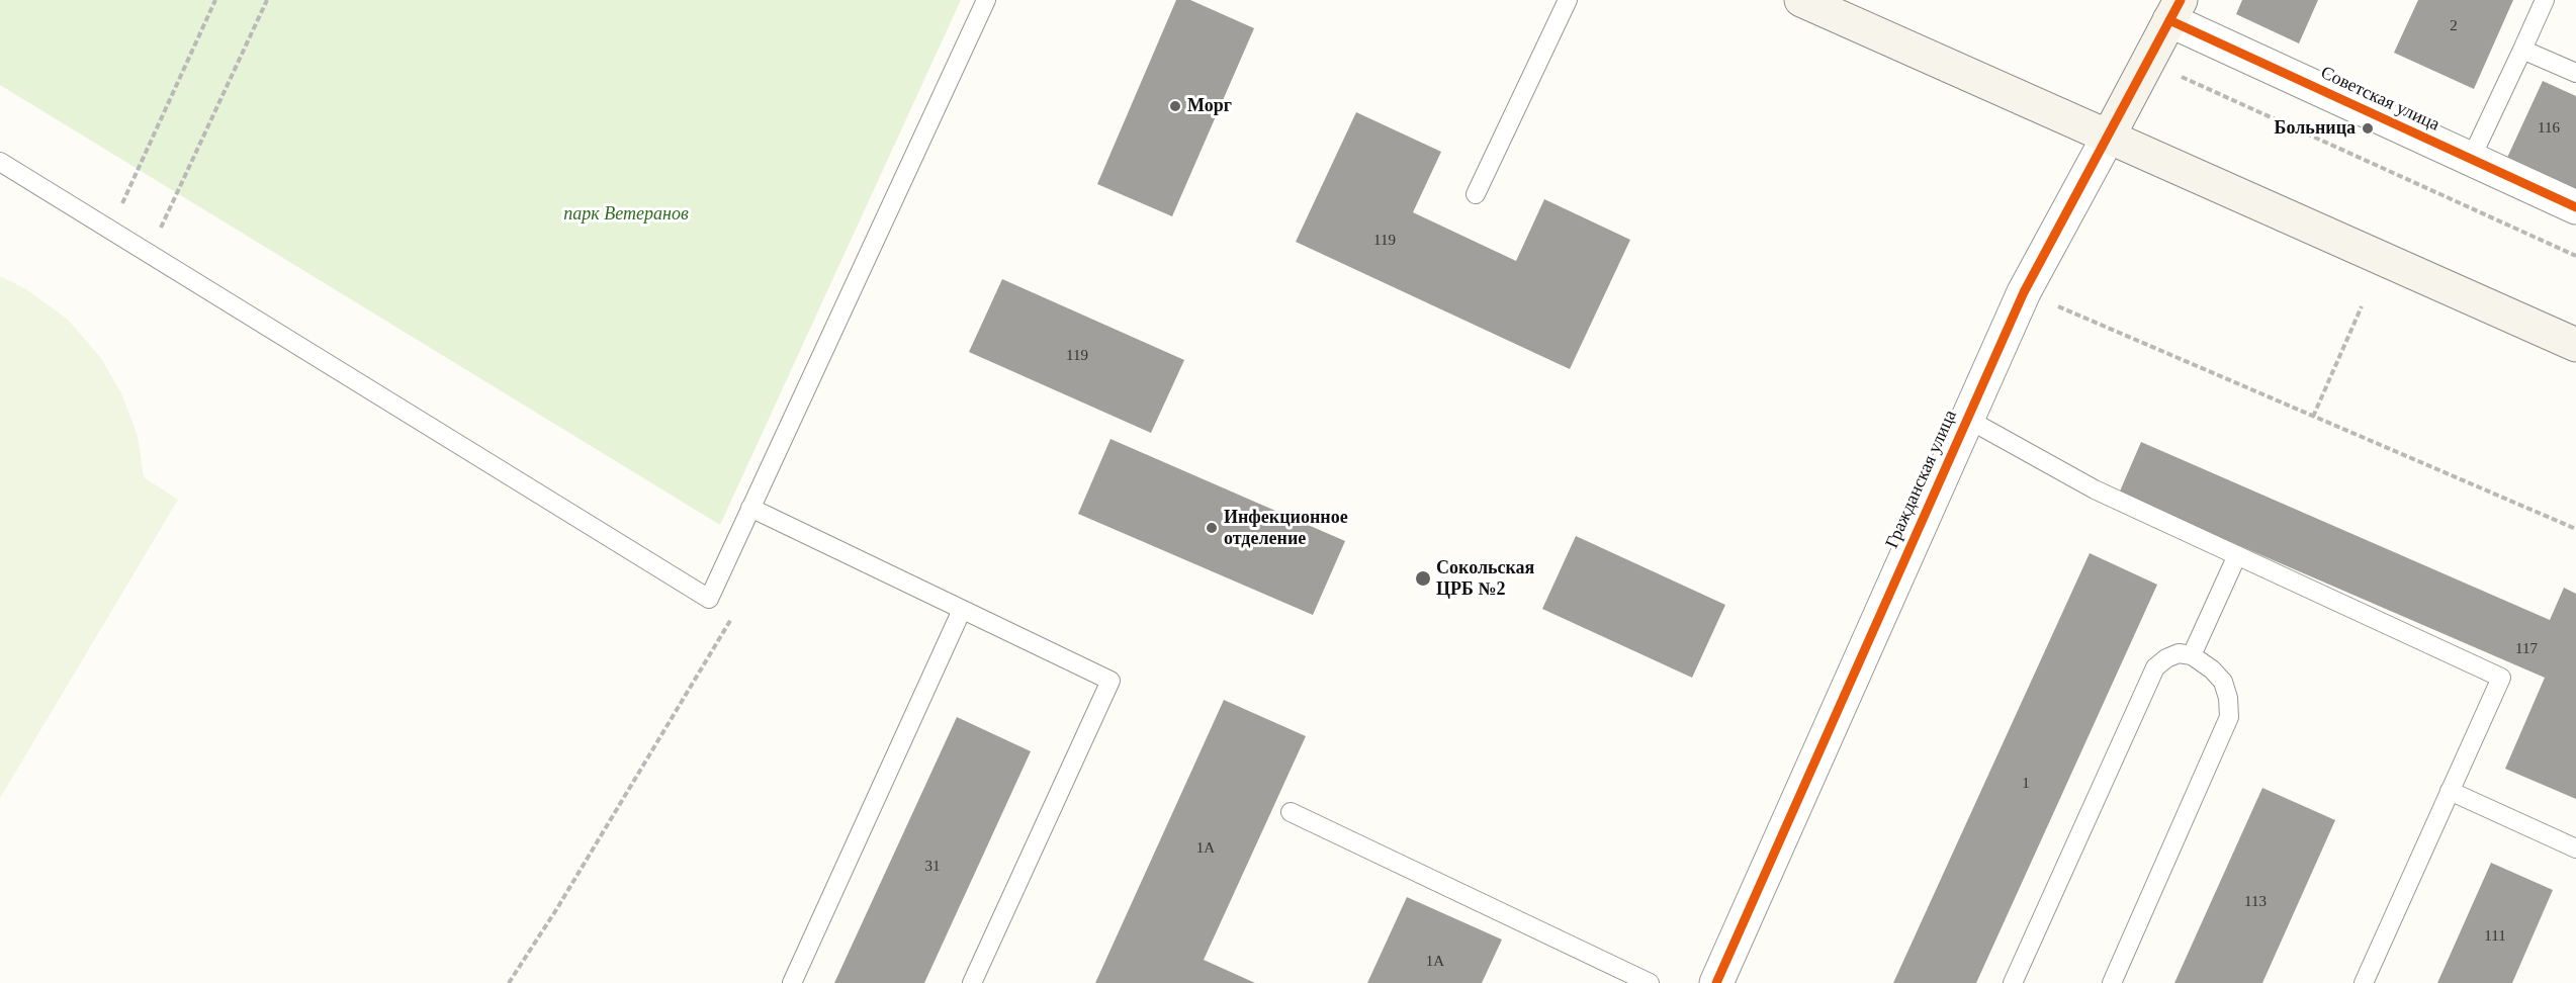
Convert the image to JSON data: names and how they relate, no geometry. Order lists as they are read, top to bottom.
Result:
{
  "streets": {
    "main road": ["Гражданская улица"],
    "street": ["Советская улица"]
  },
  "crossings": [
    ["Советская улица", "Гражданская улица"]
  ],
  "parks": ["парк Ветеранов"],
  "places": [
    "Морг",
    "Больница",
    "Инфекционное отделение",
    "Сокольская ЦРБ №2"
  ],
  "house_numbers": [
    "2",
    "116",
    "119",
    "119",
    "117",
    "1",
    "1А",
    "31",
    "113",
    "111",
    "1А"
  ]
}
